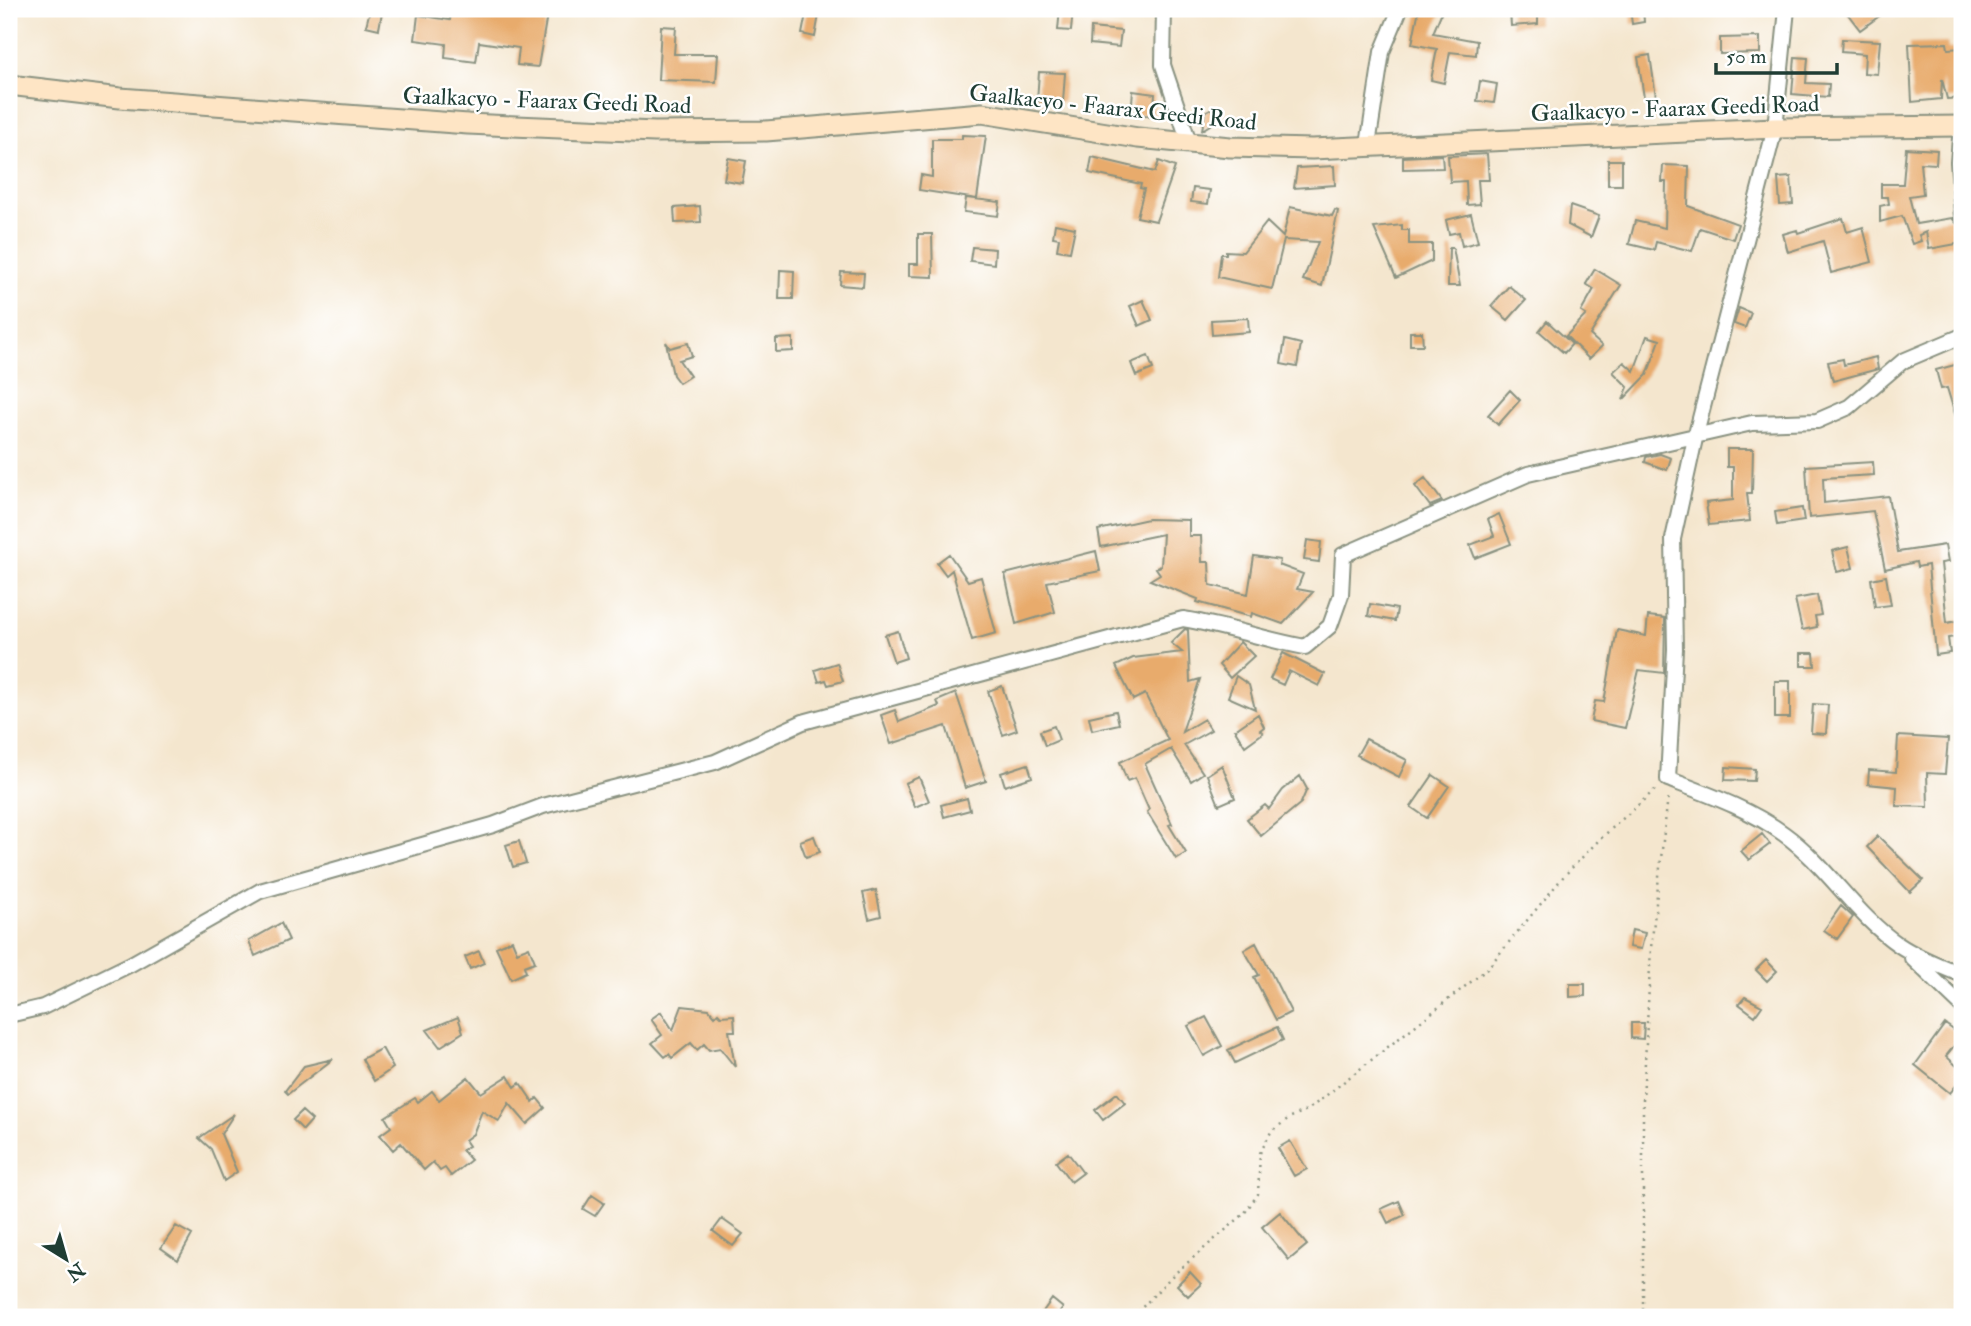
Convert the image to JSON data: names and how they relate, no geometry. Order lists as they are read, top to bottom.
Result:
{
  "streets": {
    "main road": ["Gaalkacyo - Faarax Geedi Road"]
  },
  "scale_bar": "50 m",
  "north": "bottom right"
}
